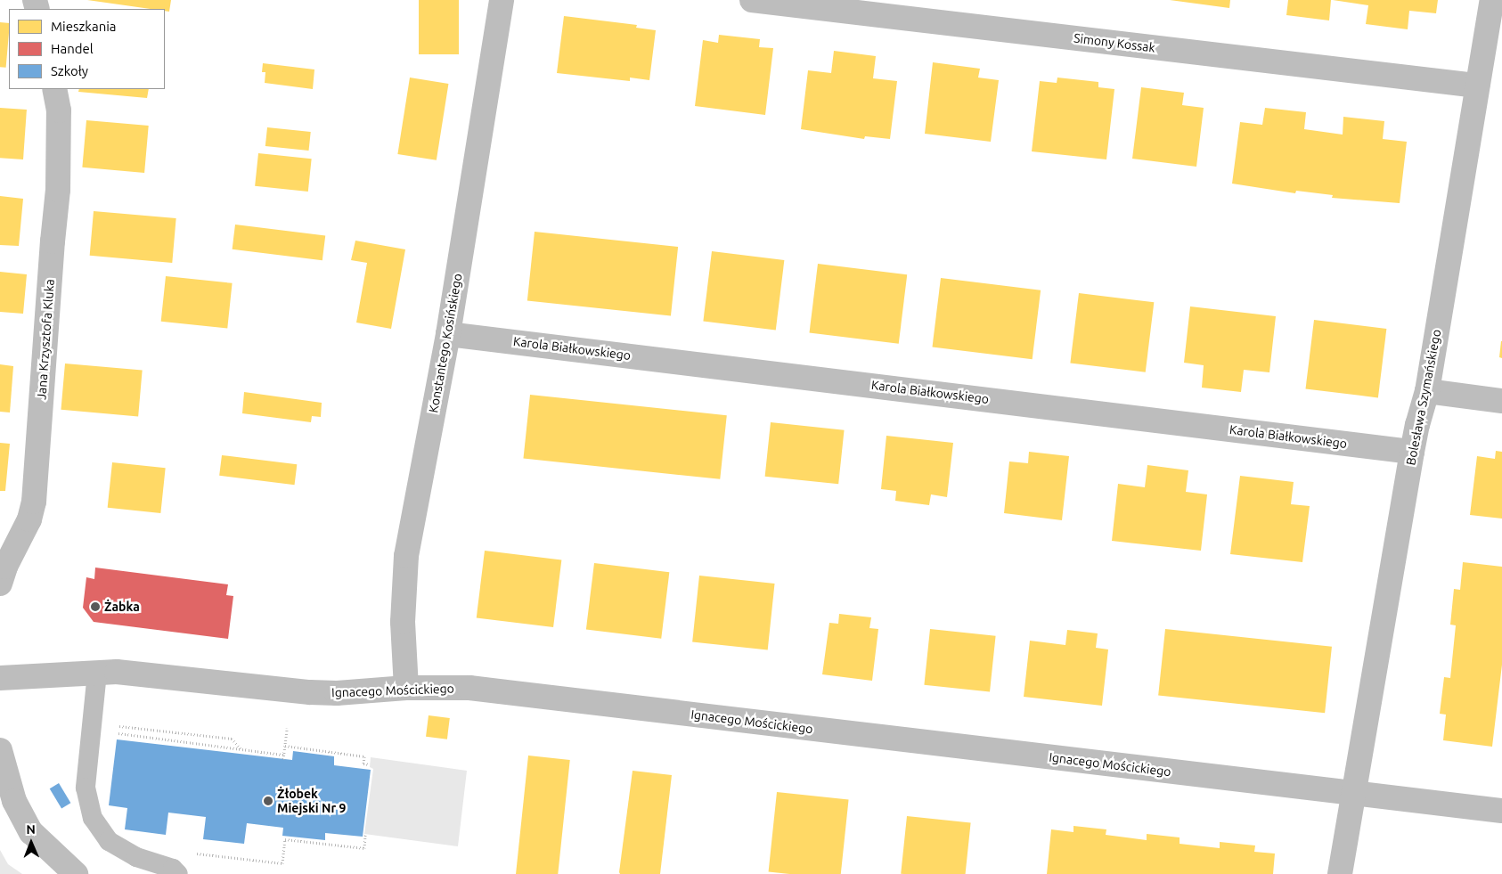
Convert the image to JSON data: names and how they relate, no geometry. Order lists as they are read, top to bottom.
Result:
{
  "streets": {
    "street": [
      "Simony Kossak",
      "Jana Krzysztofa Kluka",
      "Konstantego Kosińskiego",
      "Karola Białkowskiego",
      "Bolesława Szymańskiego",
      "Ignacego Mościckiego"
    ]
  },
  "crossings": [
    ["Simony Kossak", "Bolesława Szymańskiego"],
    ["Konstantego Kosińskiego", "Karola Białkowskiego"],
    ["Konstantego Kosińskiego", "Ignacego Mościckiego"],
    ["Karola Białkowskiego", "Bolesława Szymańskiego"],
    ["Bolesława Szymańskiego", "Ignacego Mościckiego"]
  ],
  "places": ["Żabka", "Żłobek Miejski Nr 9"],
  "legend": ["Mieszkania", "Handel", "Szkoły"],
  "north": "top"
}
